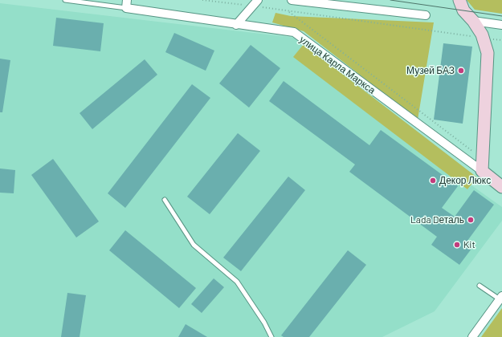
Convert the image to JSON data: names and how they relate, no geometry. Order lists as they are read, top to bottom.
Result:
{
  "streets": {
    "main road": ["улица Карла Маркса"]
  },
  "places": [
    "Музей БАЗ",
    "Декор Люкс",
    "Lada Dеталь",
    "Kit"
  ]
}
